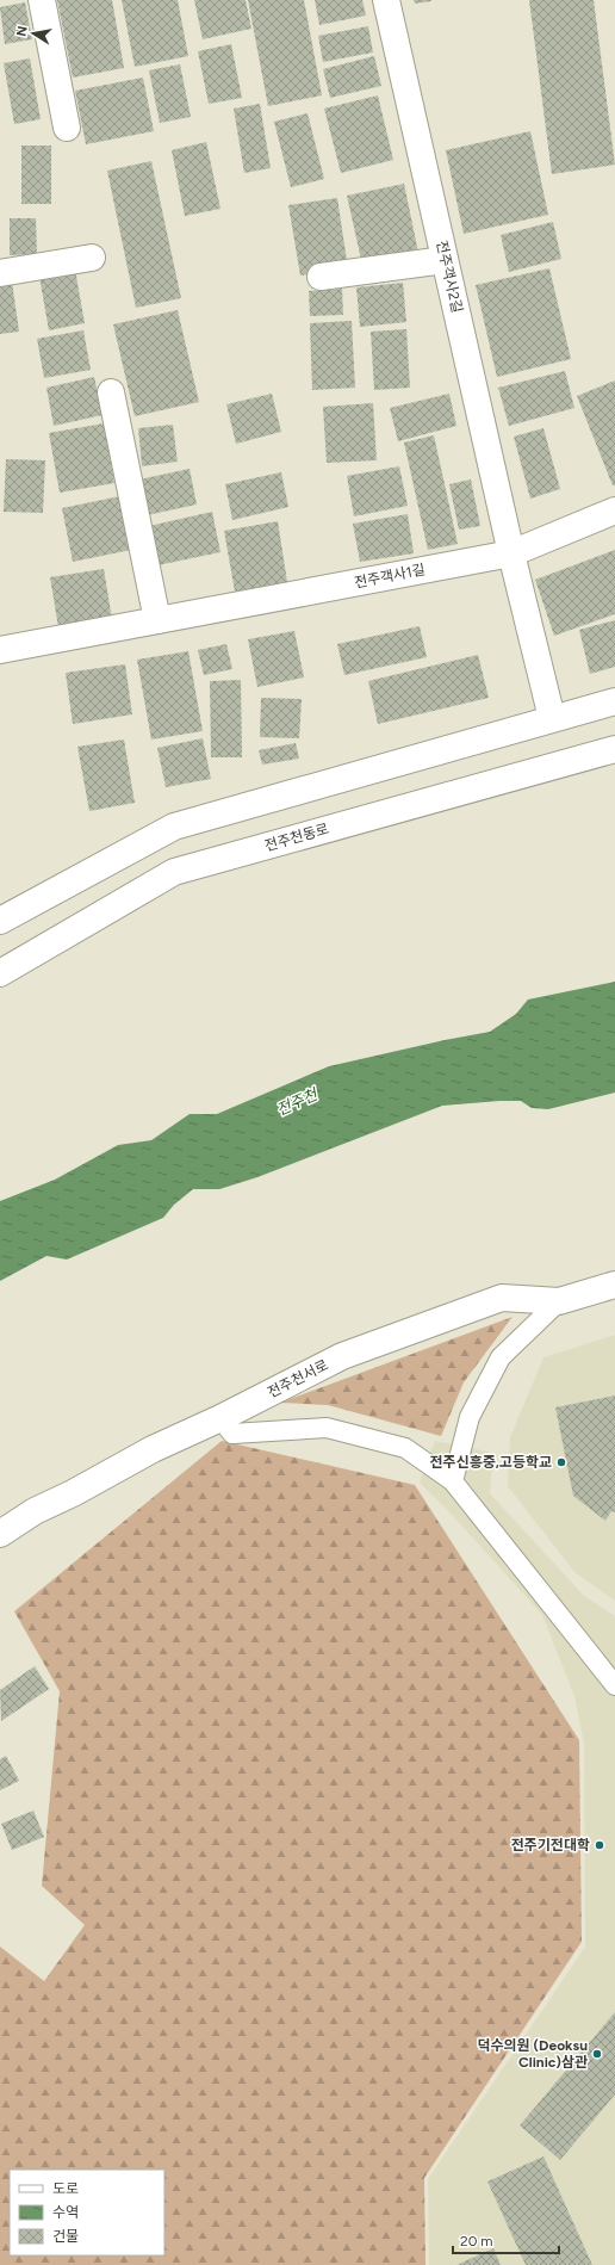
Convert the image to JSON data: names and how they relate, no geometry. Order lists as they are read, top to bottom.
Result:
{
  "streets": {
    "street": [
      "전주객사2길",
      "전주객사1길",
      "전주천동로",
      "전주천서로"
    ]
  },
  "crossings": [
    ["전주객사2길", "전주객사1길"]
  ],
  "water": ["전주천"],
  "places": ["전주신흥중,고등학교", "전주기전대학", "덕수의원 (Deoksu Clinic)삼관"],
  "legend": ["도로", "수역", "건물"],
  "scale_bar": "20 m",
  "north": "left"
}
